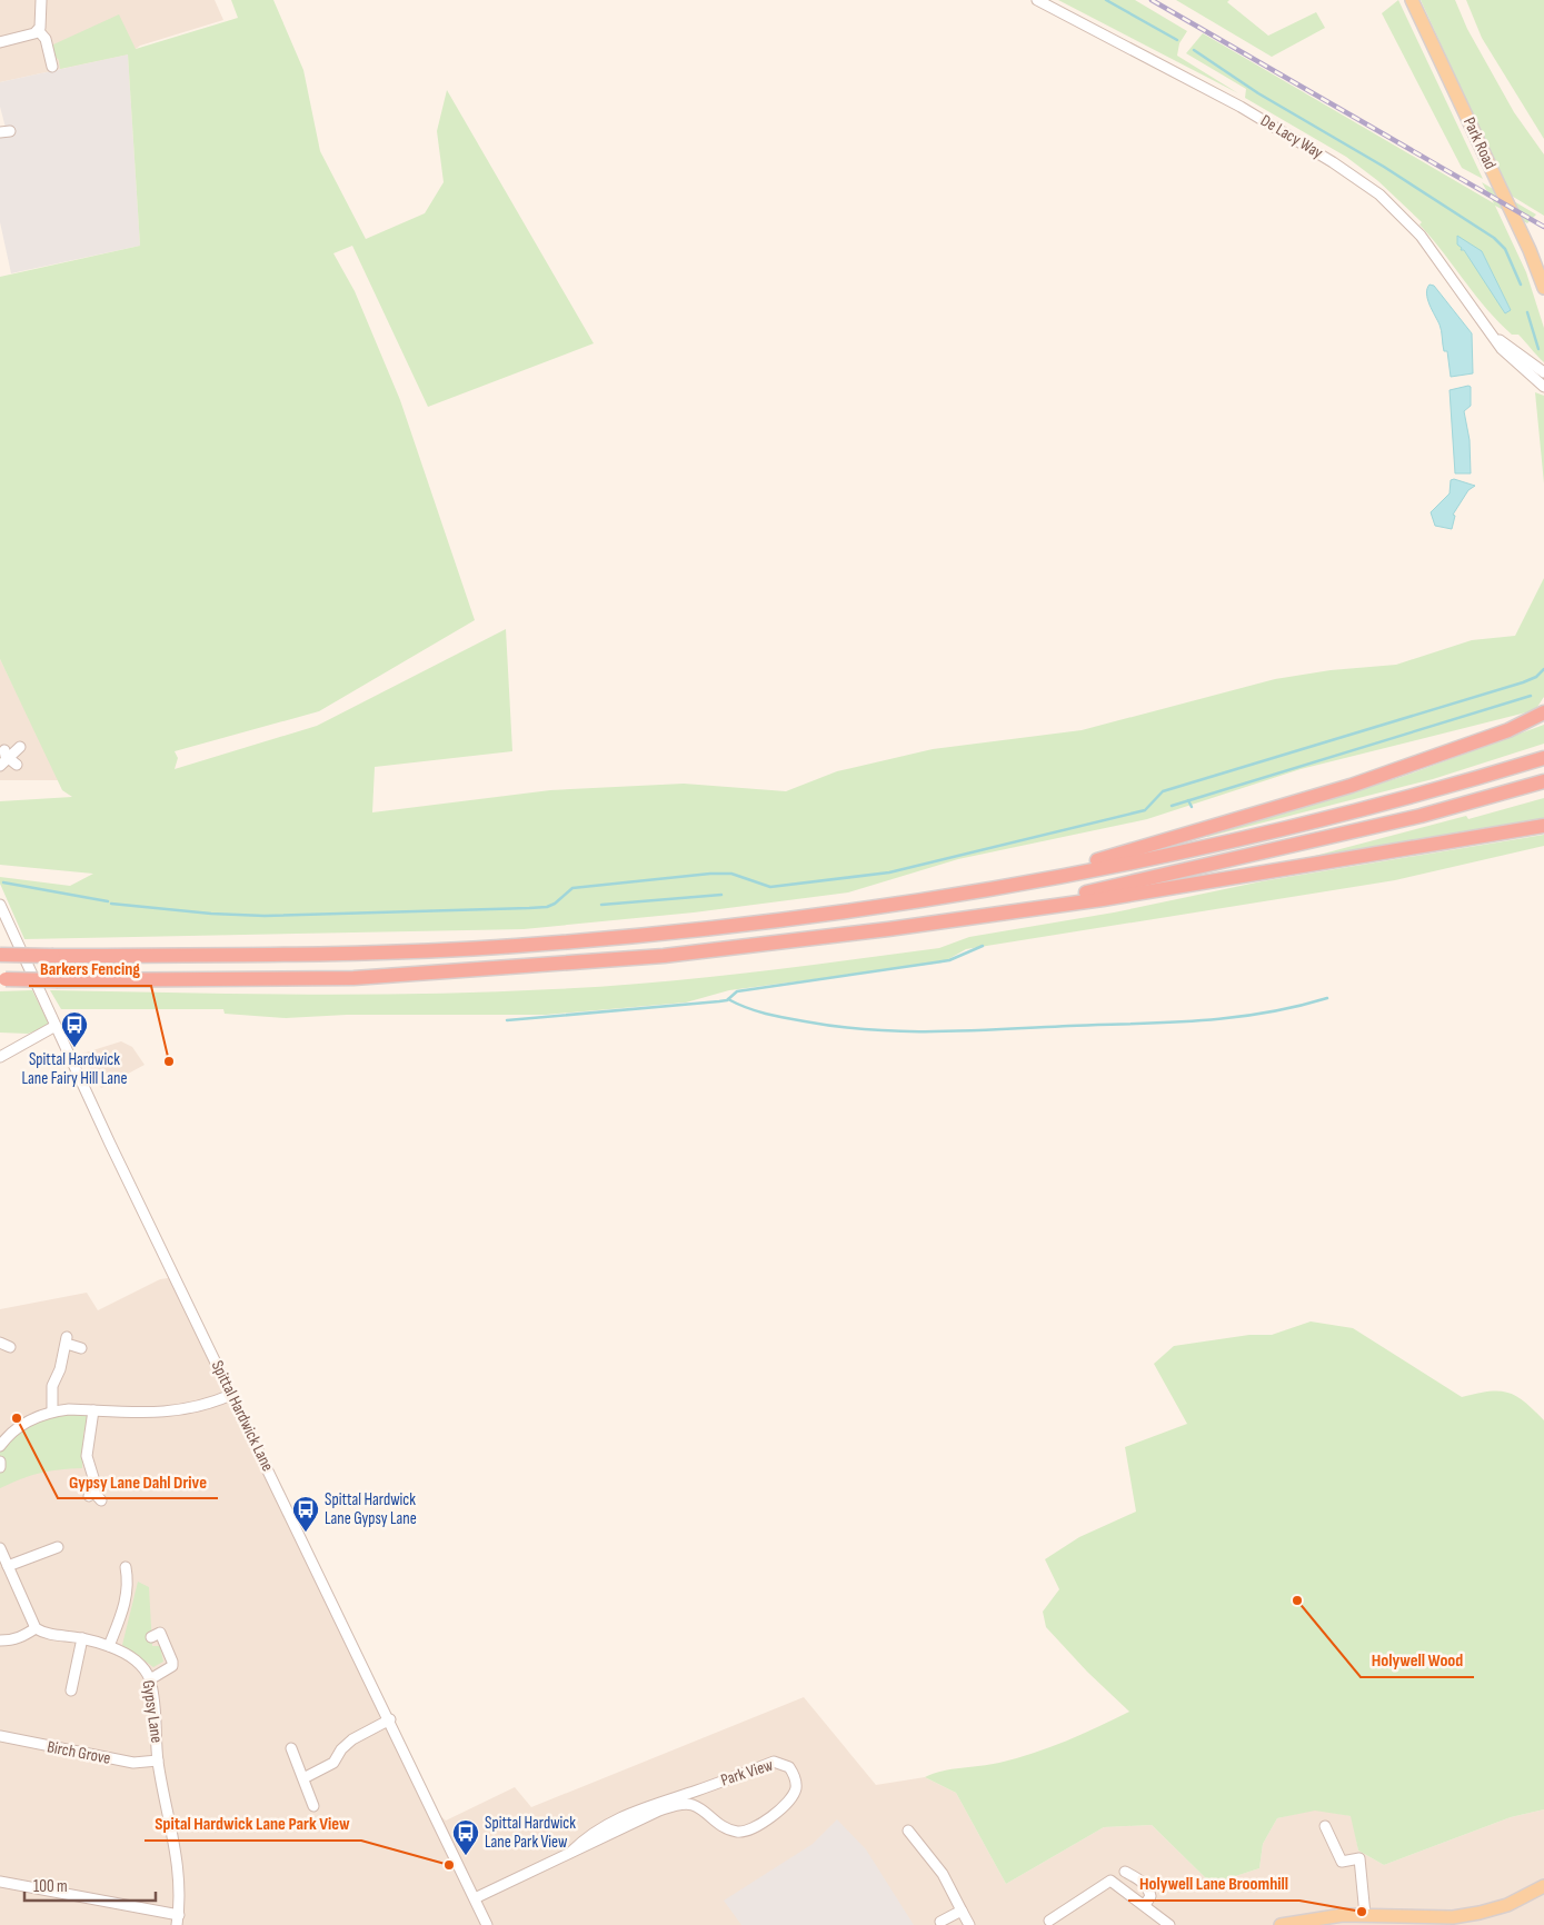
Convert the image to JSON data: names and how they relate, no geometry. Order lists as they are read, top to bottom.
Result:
{
  "streets": {
    "main road": ["Park Road"],
    "street": [
      "De Lacy Way",
      "Spittal Hardwick Lane",
      "Gypsy Lane",
      "Birch Grove",
      "Park View"
    ]
  },
  "crossings": [
    ["Spittal Hardwick Lane", "Park View"],
    ["Gypsy Lane", "Birch Grove"]
  ],
  "places": {
    "bus stop": ["Spittal Hardwick Lane Fairy Hill Lane", "Spittal Hardwick Lane Gypsy Lane", "Spittal Hardwick Lane Park View"],
    "other": [
      "Barkers Fencing",
      "Gypsy Lane Dahl Drive",
      "Holywell Wood",
      "Spital Hardwick Lane Park View",
      "Holywell Lane Broomhill"
    ]
  },
  "scale_bar": "100 m"
}
